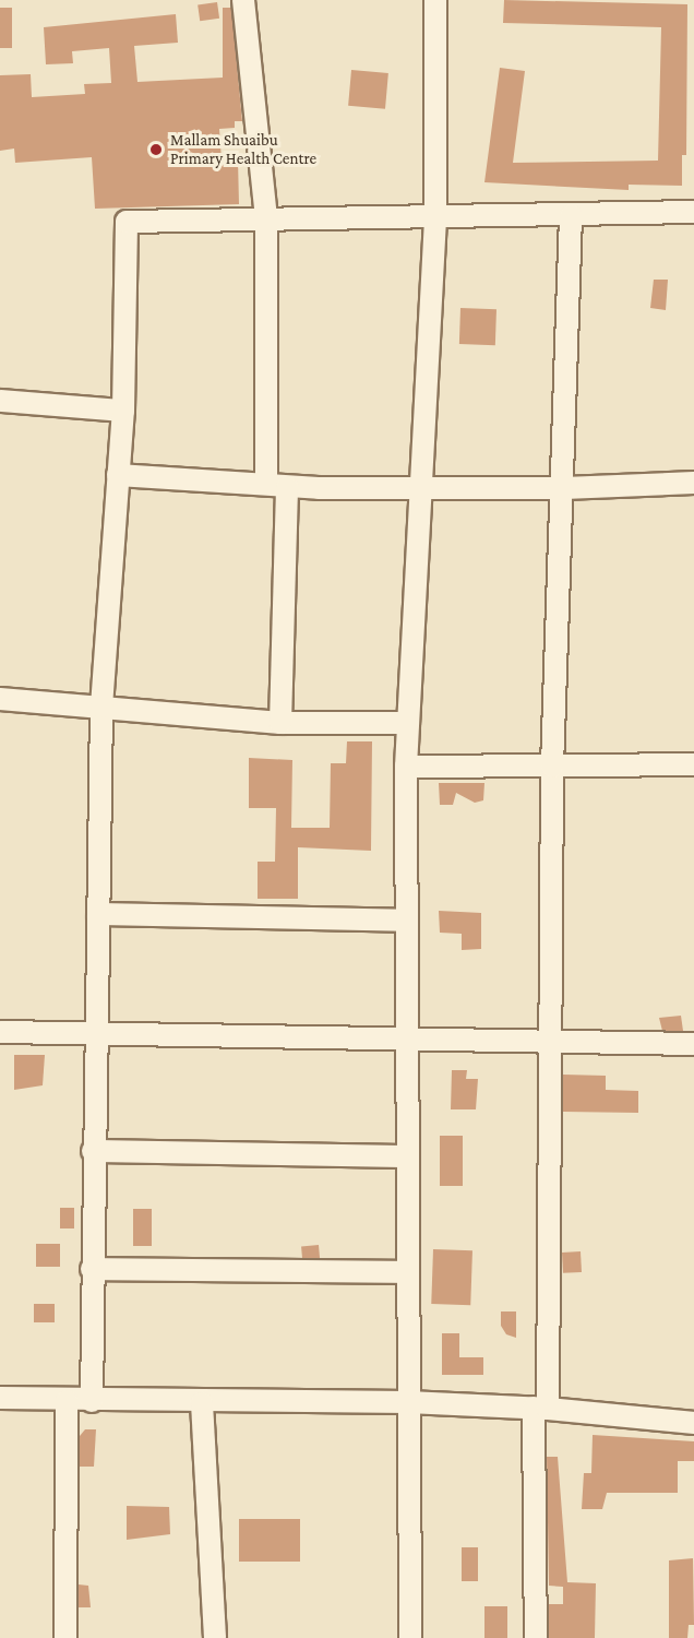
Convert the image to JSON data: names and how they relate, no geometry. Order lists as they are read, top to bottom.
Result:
{
  "places": ["Mallam Shuaibu Primary Health Centre"]
}
